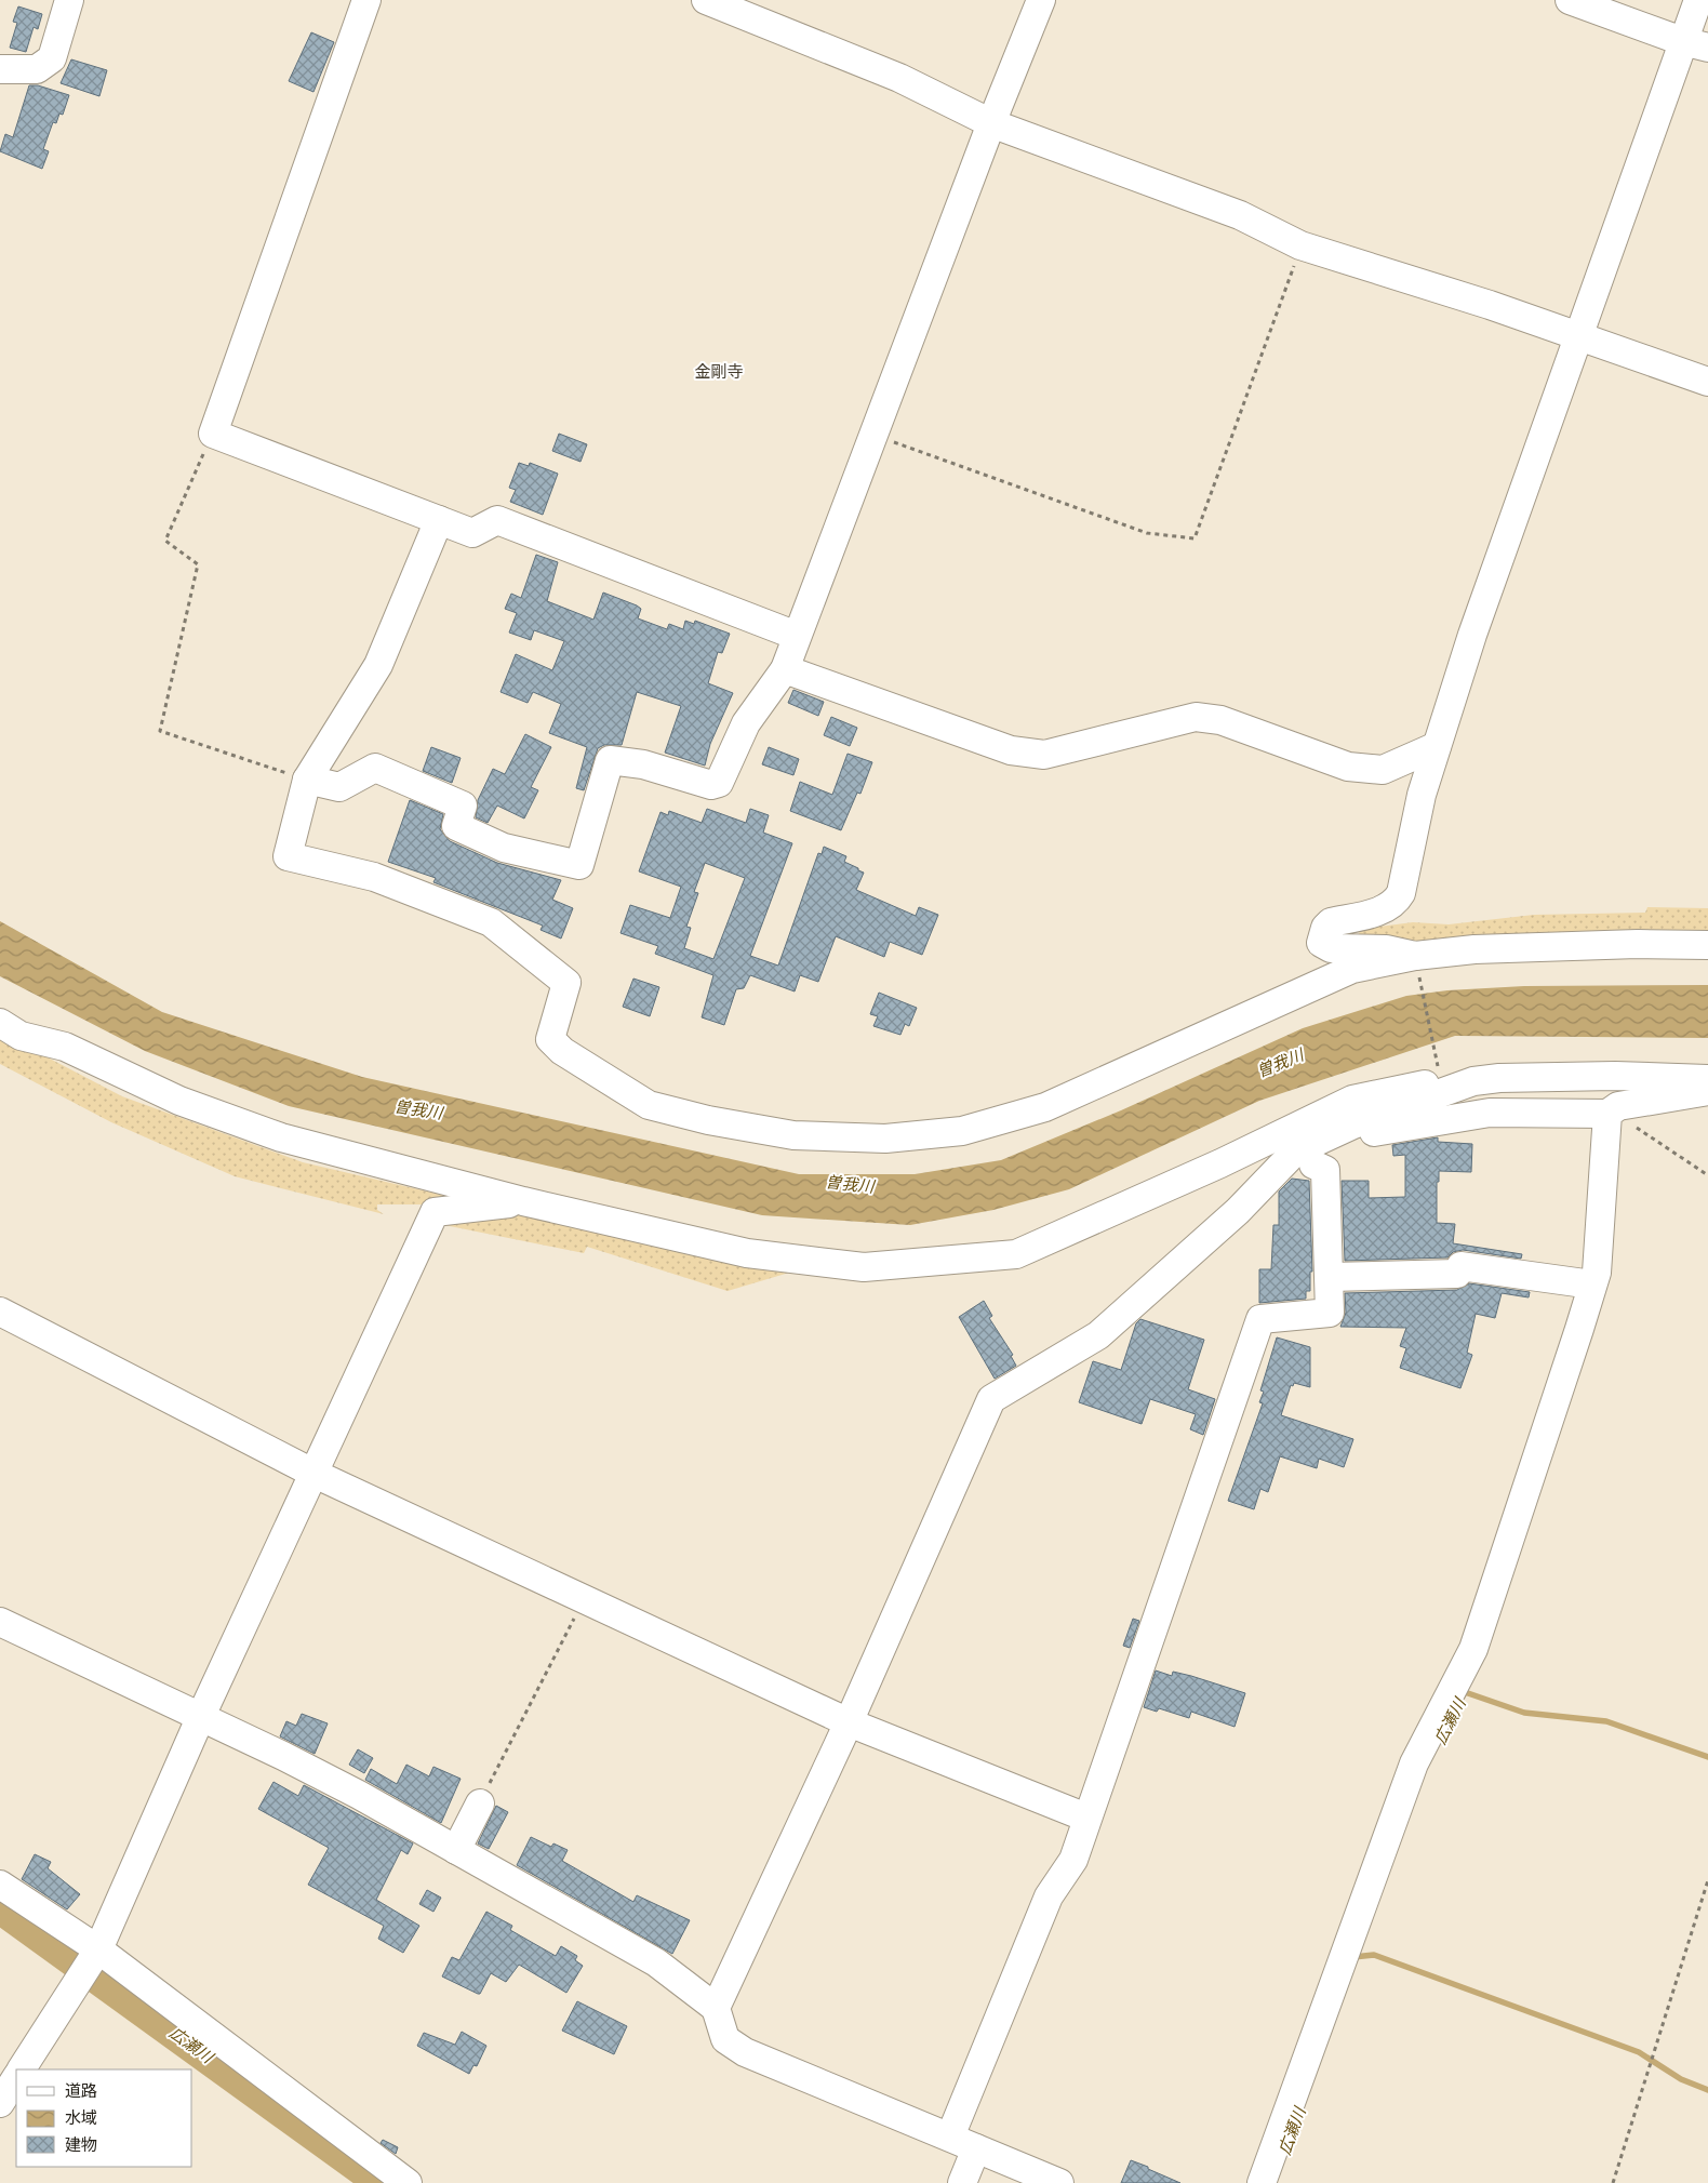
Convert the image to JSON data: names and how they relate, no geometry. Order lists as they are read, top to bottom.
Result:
{
  "districts": ["金剛寺"],
  "water": ["曽我川", "広瀬川"],
  "legend": ["道路", "水域", "建物"]
}
